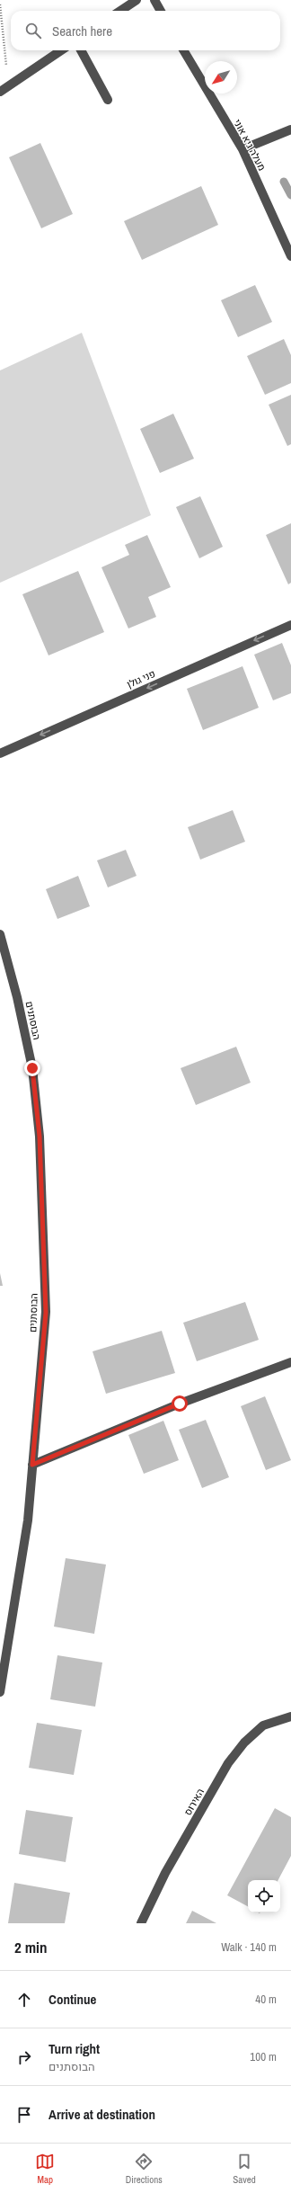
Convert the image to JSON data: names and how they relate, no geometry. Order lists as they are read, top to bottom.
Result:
{
  "streets": {
    "street": [
      "מעלה גיא אוני",
      "פני גולן",
      "הבוסתנים",
      "האירוס"
    ]
  },
  "one_way": ["פני גולן"],
  "north": "bottom left",
  "page": {
    "search": "Search here",
    "heading": ["2 min", "Walk · 140 m"],
    "list": [
      ["Continue", "40 m"],
      ["Turn right", "הבוסתנים", "100 m"],
      "Arrive at destination"
    ],
    "nav": ["Map", "Directions", "Saved"]
  }
}
